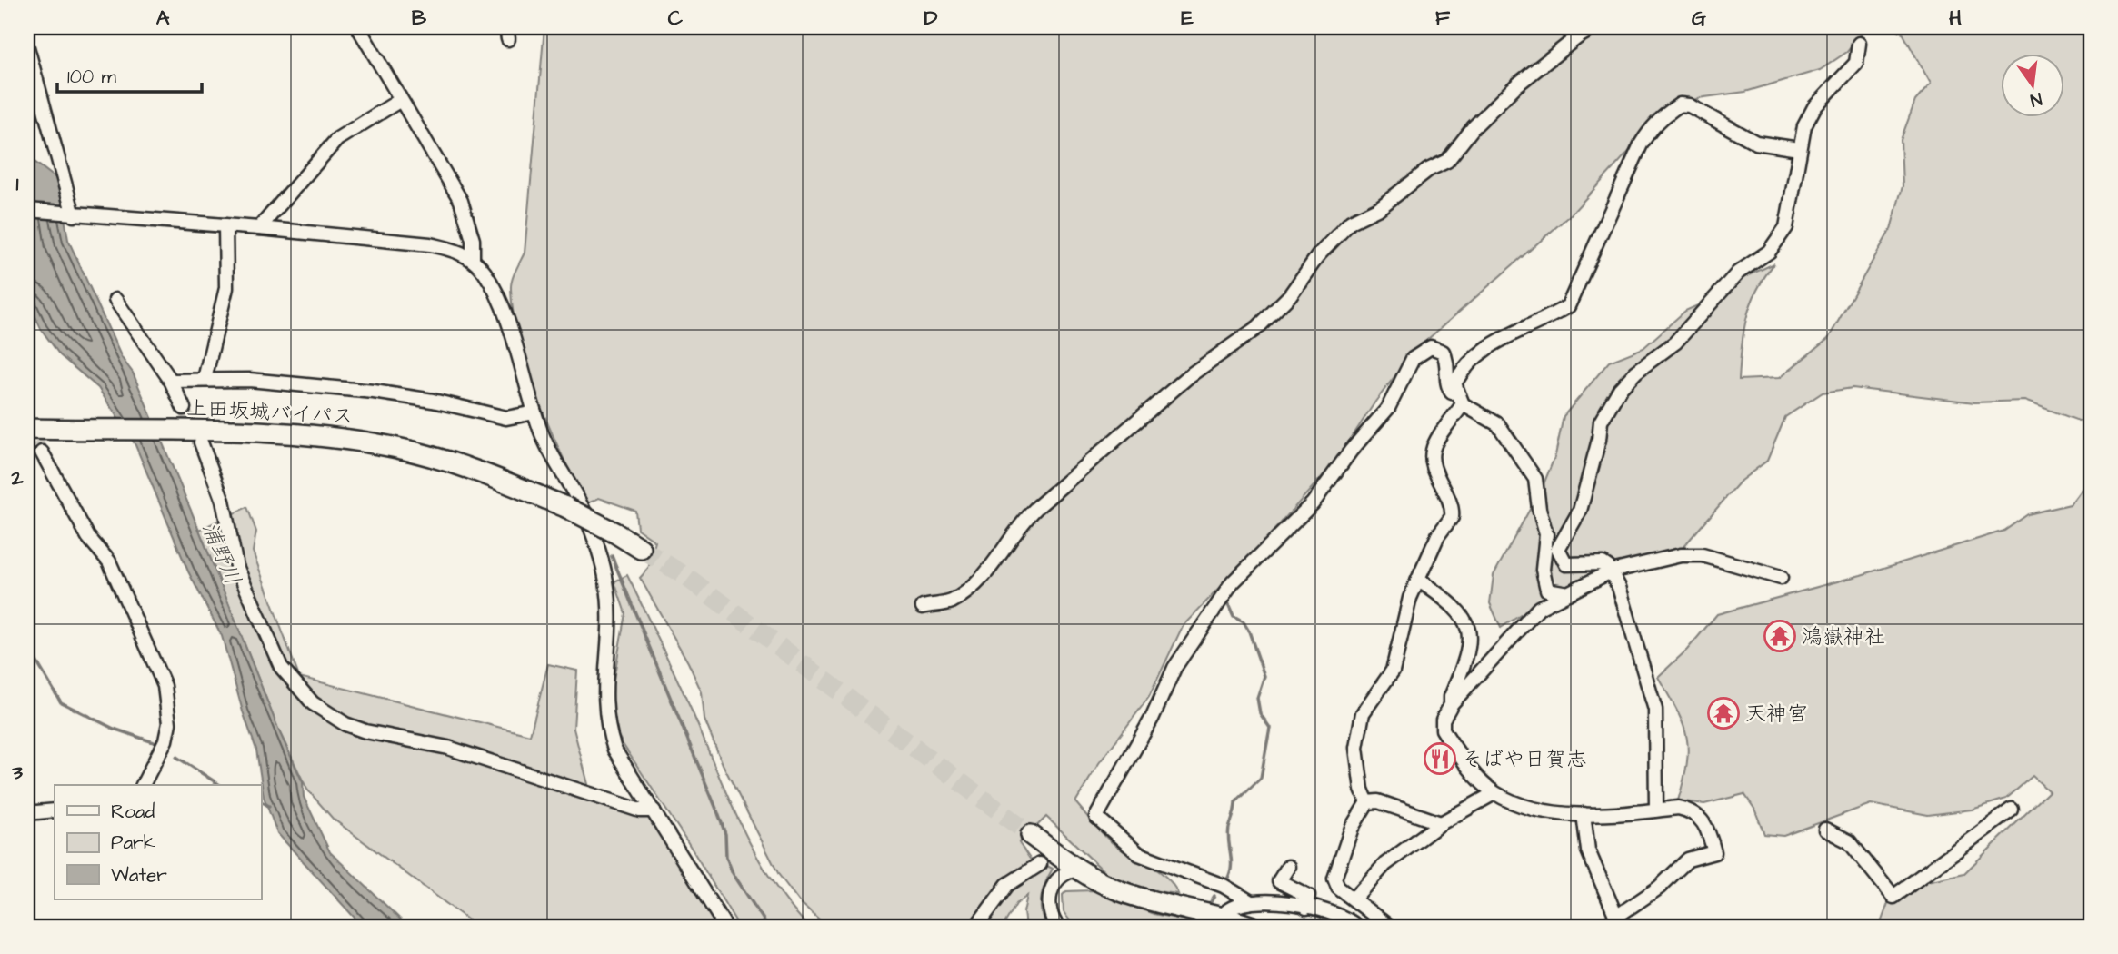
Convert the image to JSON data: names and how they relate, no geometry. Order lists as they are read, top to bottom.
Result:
{
  "streets": {
    "highway": ["上田坂城バイパス"]
  },
  "water": ["浦野川"],
  "places": {
    "temple": ["鴻嶽神社", "天神宮"],
    "restaurant": ["そばや日賀志"]
  },
  "legend": ["Road", "Park", "Water"],
  "scale_bar": "100 m",
  "north": "bottom",
  "grid": {
    "columns": [
      "A",
      "B",
      "C",
      "D",
      "E",
      "F",
      "G",
      "H"
    ],
    "rows": ["1", "2", "3"]
  }
}
